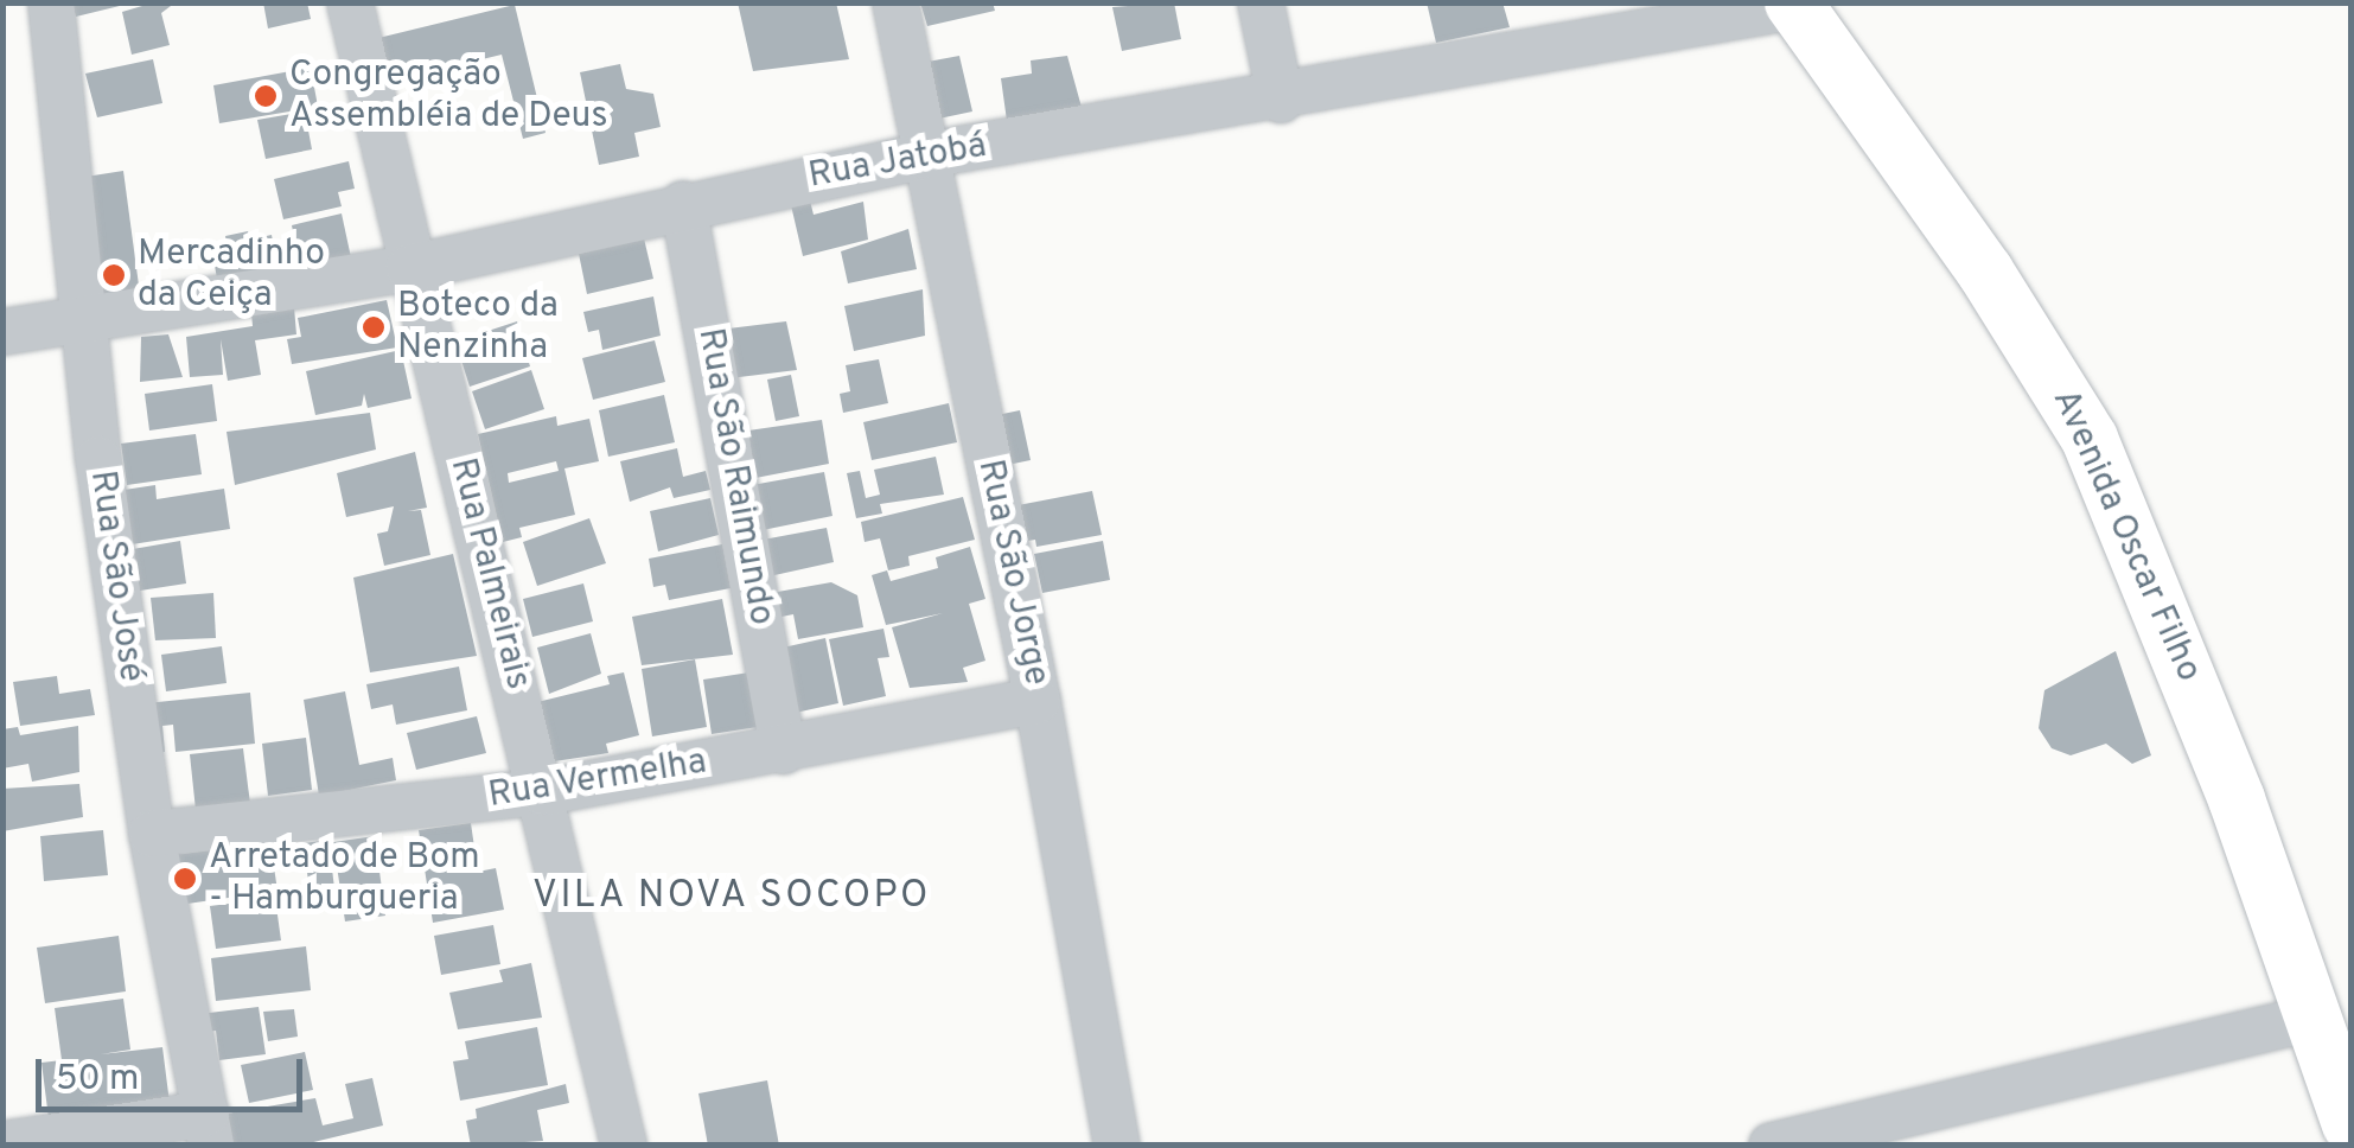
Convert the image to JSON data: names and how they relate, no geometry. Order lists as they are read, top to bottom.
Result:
{
  "streets": {
    "main road": ["Avenida Oscar Filho"],
    "street": [
      "Rua Jatobá",
      "Rua São Raimundo",
      "Rua São Jorge",
      "Rua Palmeirais",
      "Rua São José",
      "Rua Vermelha"
    ]
  },
  "crossings": [
    ["Rua Jatobá", "Rua São Raimundo"],
    ["Rua Jatobá", "Avenida Oscar Filho"],
    ["Rua Jatobá", "Rua São Jorge"],
    ["Rua Jatobá", "Rua Palmeirais"],
    ["Rua Jatobá", "Rua São José"],
    ["Rua São Raimundo", "Rua Vermelha"],
    ["Rua São Jorge", "Rua Vermelha"],
    ["Rua Palmeirais", "Rua Vermelha"],
    ["Rua São José", "Rua Vermelha"]
  ],
  "districts": ["VILA NOVA SOCOPO"],
  "places": [
    "Congregação Assembléia de Deus",
    "Mercadinho da Ceiça",
    "Boteco da Nenzinha",
    "Arretado de Bom - Hamburgueria"
  ],
  "scale_bar": "50 m"
}
